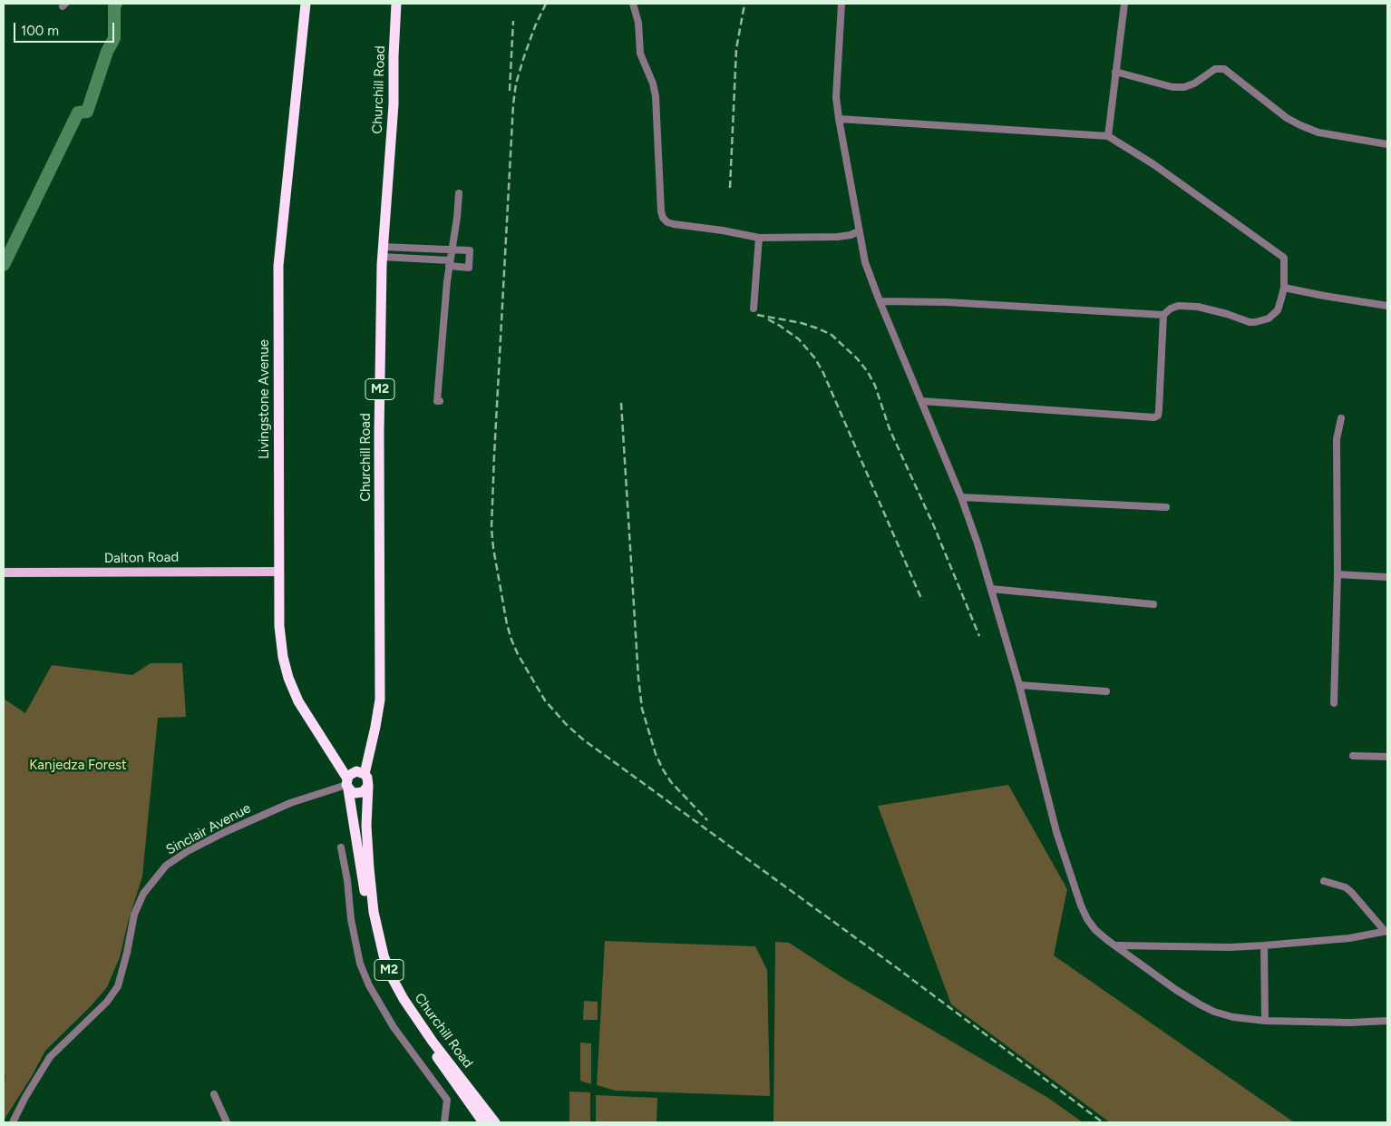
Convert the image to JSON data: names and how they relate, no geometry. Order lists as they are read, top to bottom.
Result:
{
  "streets": {
    "highway": ["Churchill Road", "M2", "Livingstone Avenue"],
    "main road": ["Dalton Road"],
    "street": ["Sinclair Avenue"]
  },
  "crossings": [
    ["Churchill Road", "Livingstone Avenue"],
    ["Churchill Road", "Sinclair Avenue"],
    ["Livingstone Avenue", "Dalton Road"],
    ["Livingstone Avenue", "Sinclair Avenue"]
  ],
  "parks": ["Kanjedza Forest"],
  "scale_bar": "100 m"
}
